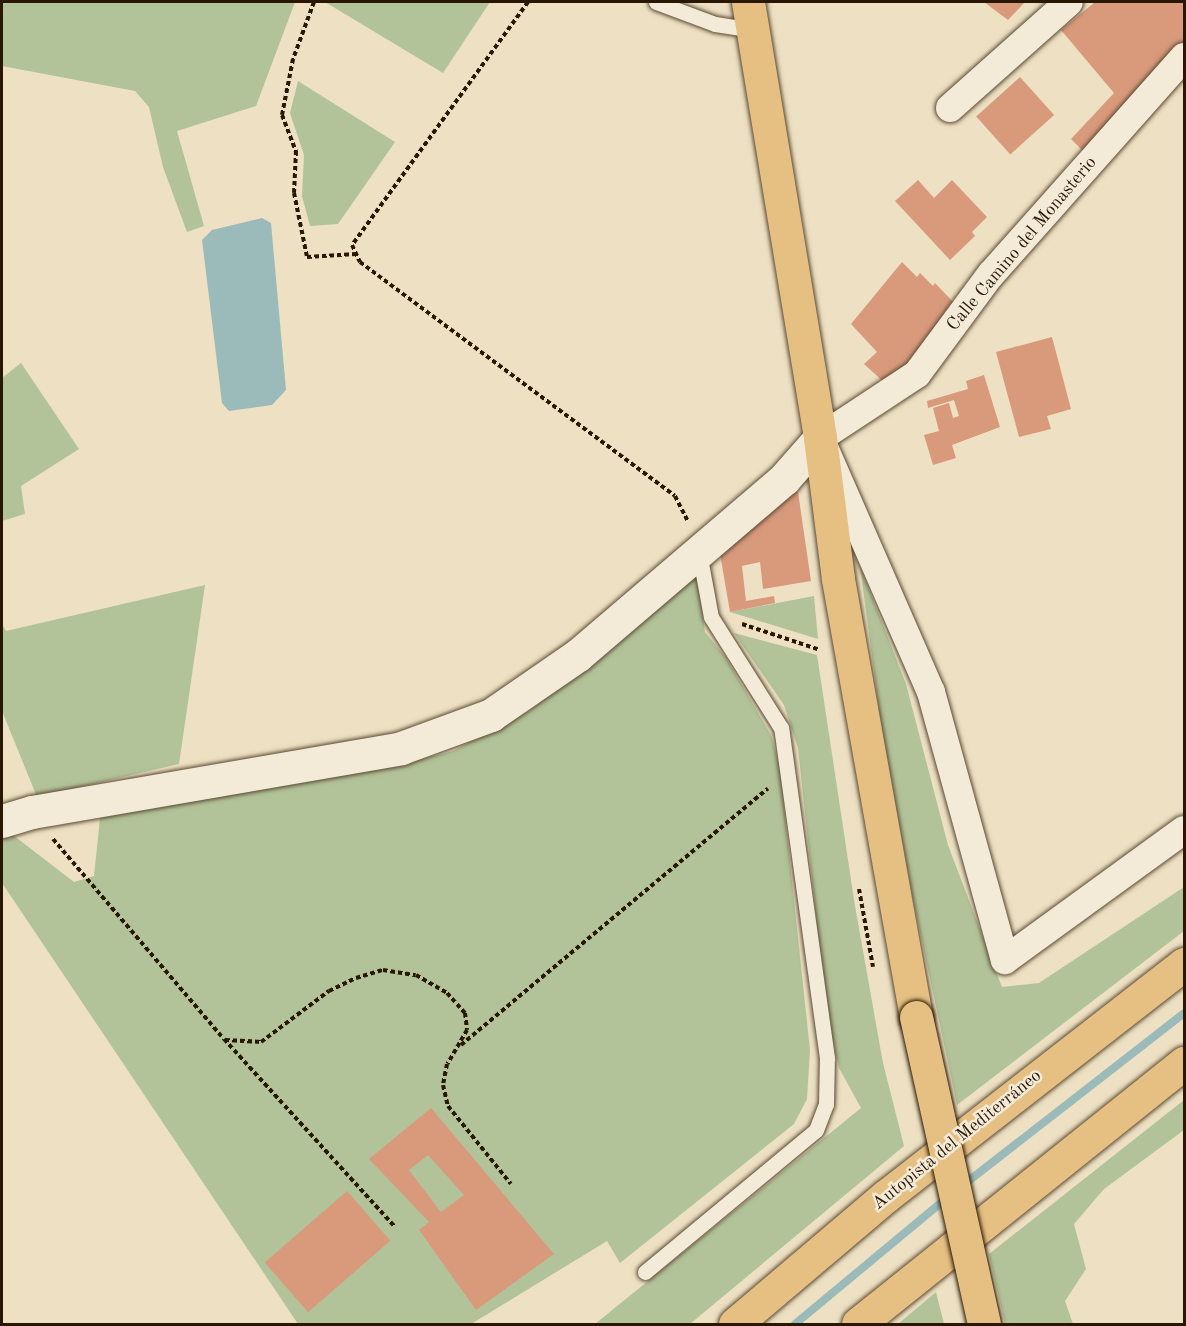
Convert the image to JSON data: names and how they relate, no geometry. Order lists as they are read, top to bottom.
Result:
{
  "streets": {
    "main road": ["Autopista del Mediterráneo"],
    "street": ["Calle Camino del Monasterio"]
  }
}
